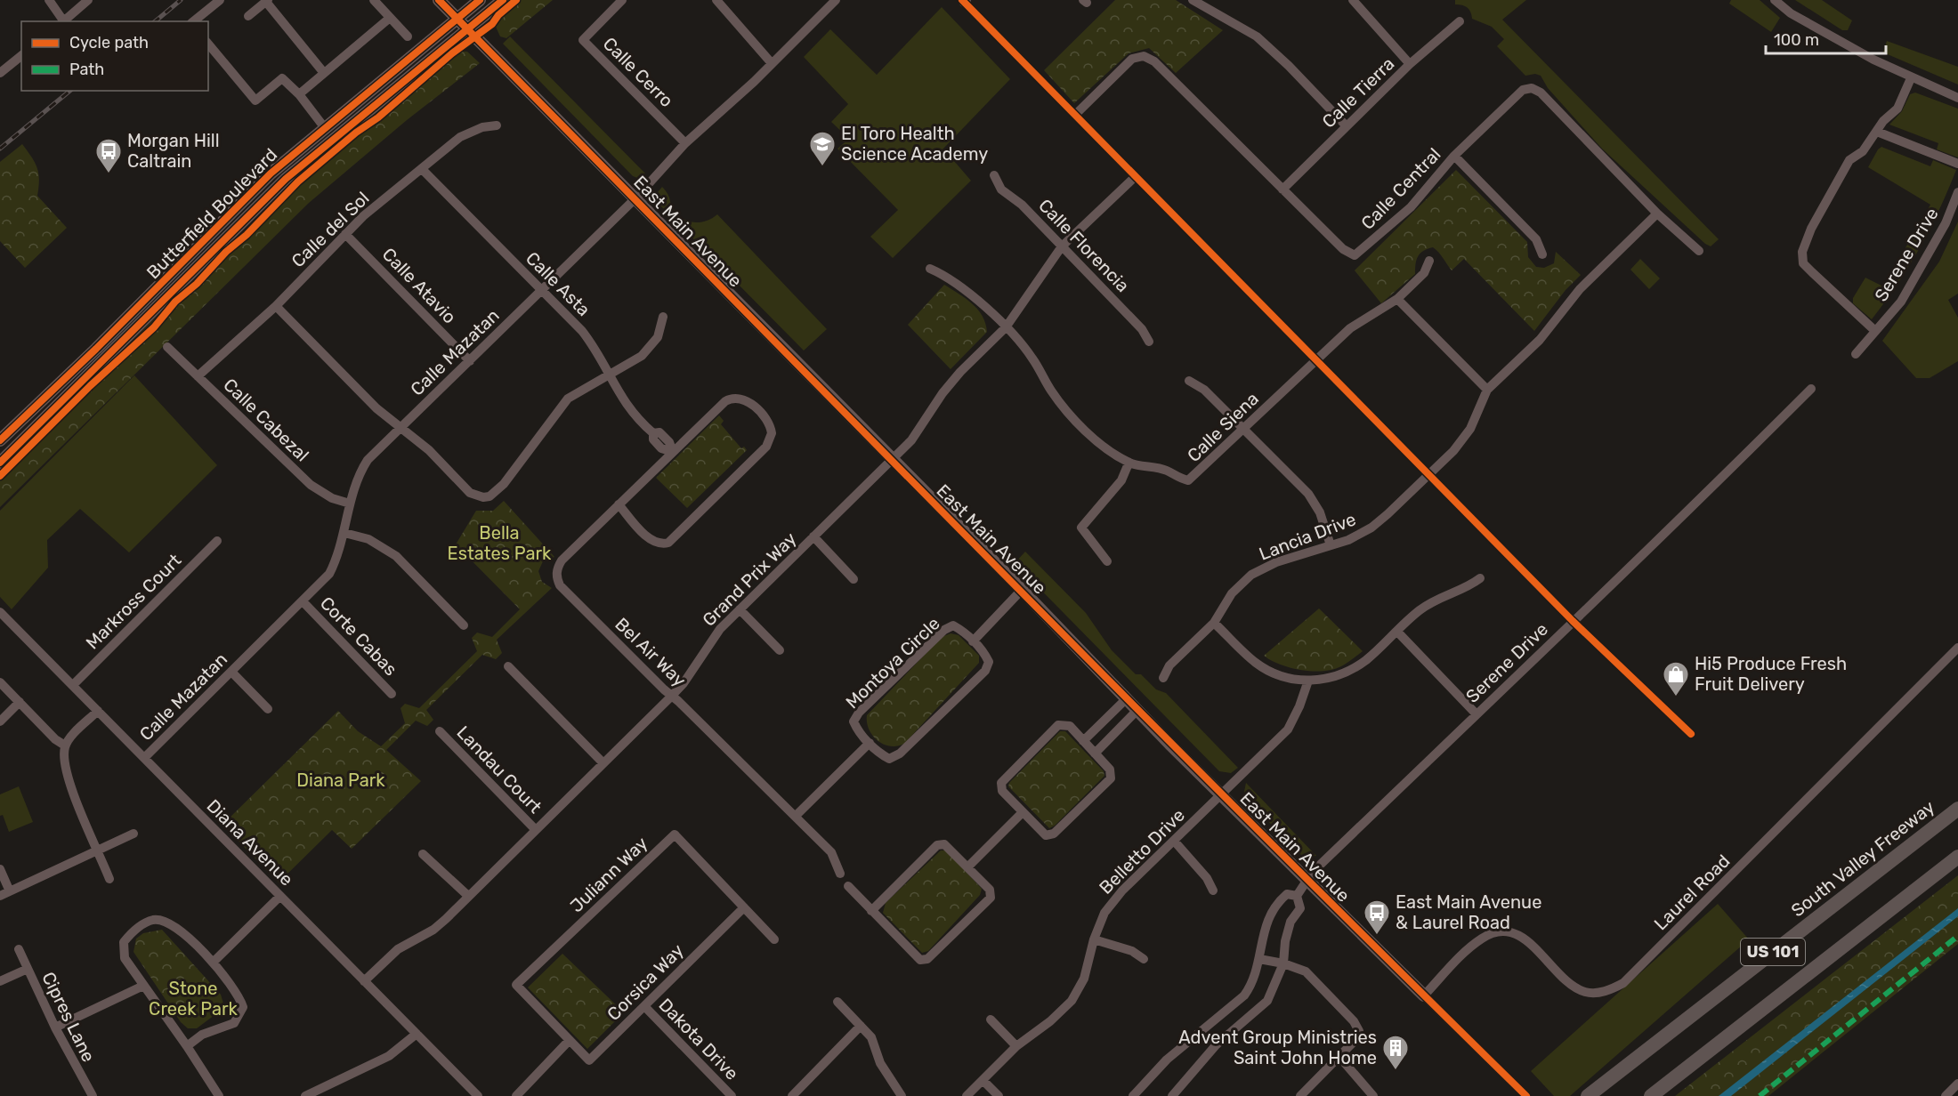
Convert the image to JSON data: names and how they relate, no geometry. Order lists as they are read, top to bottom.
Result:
{
  "streets": {
    "highway": ["South Valley Freeway", "US 101"],
    "main road": ["Butterfield Boulevard", "East Main Avenue"],
    "street": [
      "Calle Cerro",
      "Calle Tierra",
      "Calle Central",
      "Calle del Sol",
      "Calle Florencia",
      "Serene Drive",
      "Calle Asta",
      "Calle Atavio",
      "Calle Mazatan",
      "Calle Cabezal",
      "Calle Siena",
      "Lancia Drive",
      "Grand Prix Way",
      "Markross Court",
      "Corte Cabas",
      "Bel Air Way",
      "Montoya Circle",
      "Landau Court",
      "Diana Avenue",
      "Belletto Drive",
      "Juliann Way",
      "Laurel Road",
      "Corsica Way",
      "Cipres Lane",
      "Dakota Drive"
    ]
  },
  "crossings": [
    ["Calle Cerro", "Calle Mazatan"],
    ["Calle Tierra", "Calle Central"],
    ["Calle Central", "Lancia Drive"],
    ["Butterfield Boulevard", "East Main Avenue"],
    ["Calle del Sol", "Calle Asta"],
    ["Calle del Sol", "Calle Atavio"],
    ["Calle del Sol", "Calle Cabezal"],
    ["East Main Avenue", "Serene Drive"],
    ["East Main Avenue", "Calle Mazatan"],
    ["East Main Avenue", "Grand Prix Way"],
    ["East Main Avenue", "Belletto Drive"],
    ["East Main Avenue", "Laurel Road"],
    ["Calle Florencia", "Grand Prix Way"],
    ["Calle Asta", "Calle Mazatan"],
    ["Calle Asta", "Bel Air Way"],
    ["Calle Atavio", "Calle Mazatan"],
    ["Calle Mazatan", "Calle Cabezal"],
    ["Calle Mazatan", "Corte Cabas"],
    ["Calle Mazatan", "Diana Avenue"],
    ["Calle Siena", "Grand Prix Way"],
    ["Grand Prix Way", "Bel Air Way"],
    ["Grand Prix Way", "Landau Court"],
    ["Grand Prix Way", "Diana Avenue"],
    ["Markross Court", "Diana Avenue"],
    ["Juliann Way", "Corsica Way"],
    ["Corsica Way", "Dakota Drive"]
  ],
  "parks": ["Bella Estates Park", "Diana Park", "Stone Creek Park"],
  "places": {
    "school or university": ["El Toro Health Science Academy"],
    "bus stop": ["Morgan Hill Caltrain", "East Main Avenue & Laurel Road"],
    "shop": ["Hi5 Produce Fresh Fruit Delivery"],
    "building": ["Advent Group Ministries Saint John Home"]
  },
  "legend": ["Cycle path", "Path"],
  "scale_bar": "100 m"
}
